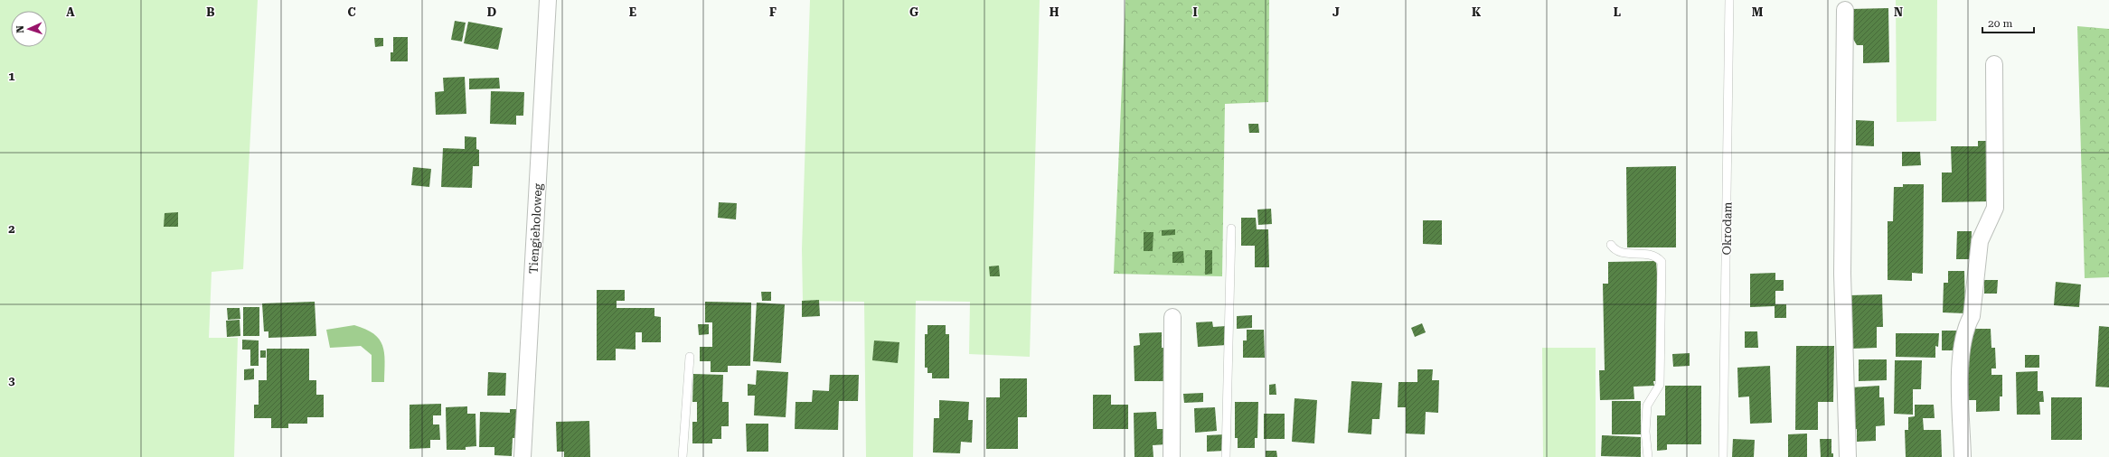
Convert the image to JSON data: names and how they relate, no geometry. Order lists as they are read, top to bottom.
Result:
{
  "streets": {
    "street": ["Tiengieholoweg"],
    "lane": ["Okrodam"]
  },
  "scale_bar": "20 m",
  "north": "left",
  "grid": {
    "columns": [
      "A",
      "B",
      "C",
      "D",
      "E",
      "F",
      "G",
      "H",
      "I",
      "J",
      "K",
      "L",
      "M",
      "N"
    ],
    "rows": ["1", "2", "3"]
  }
}
